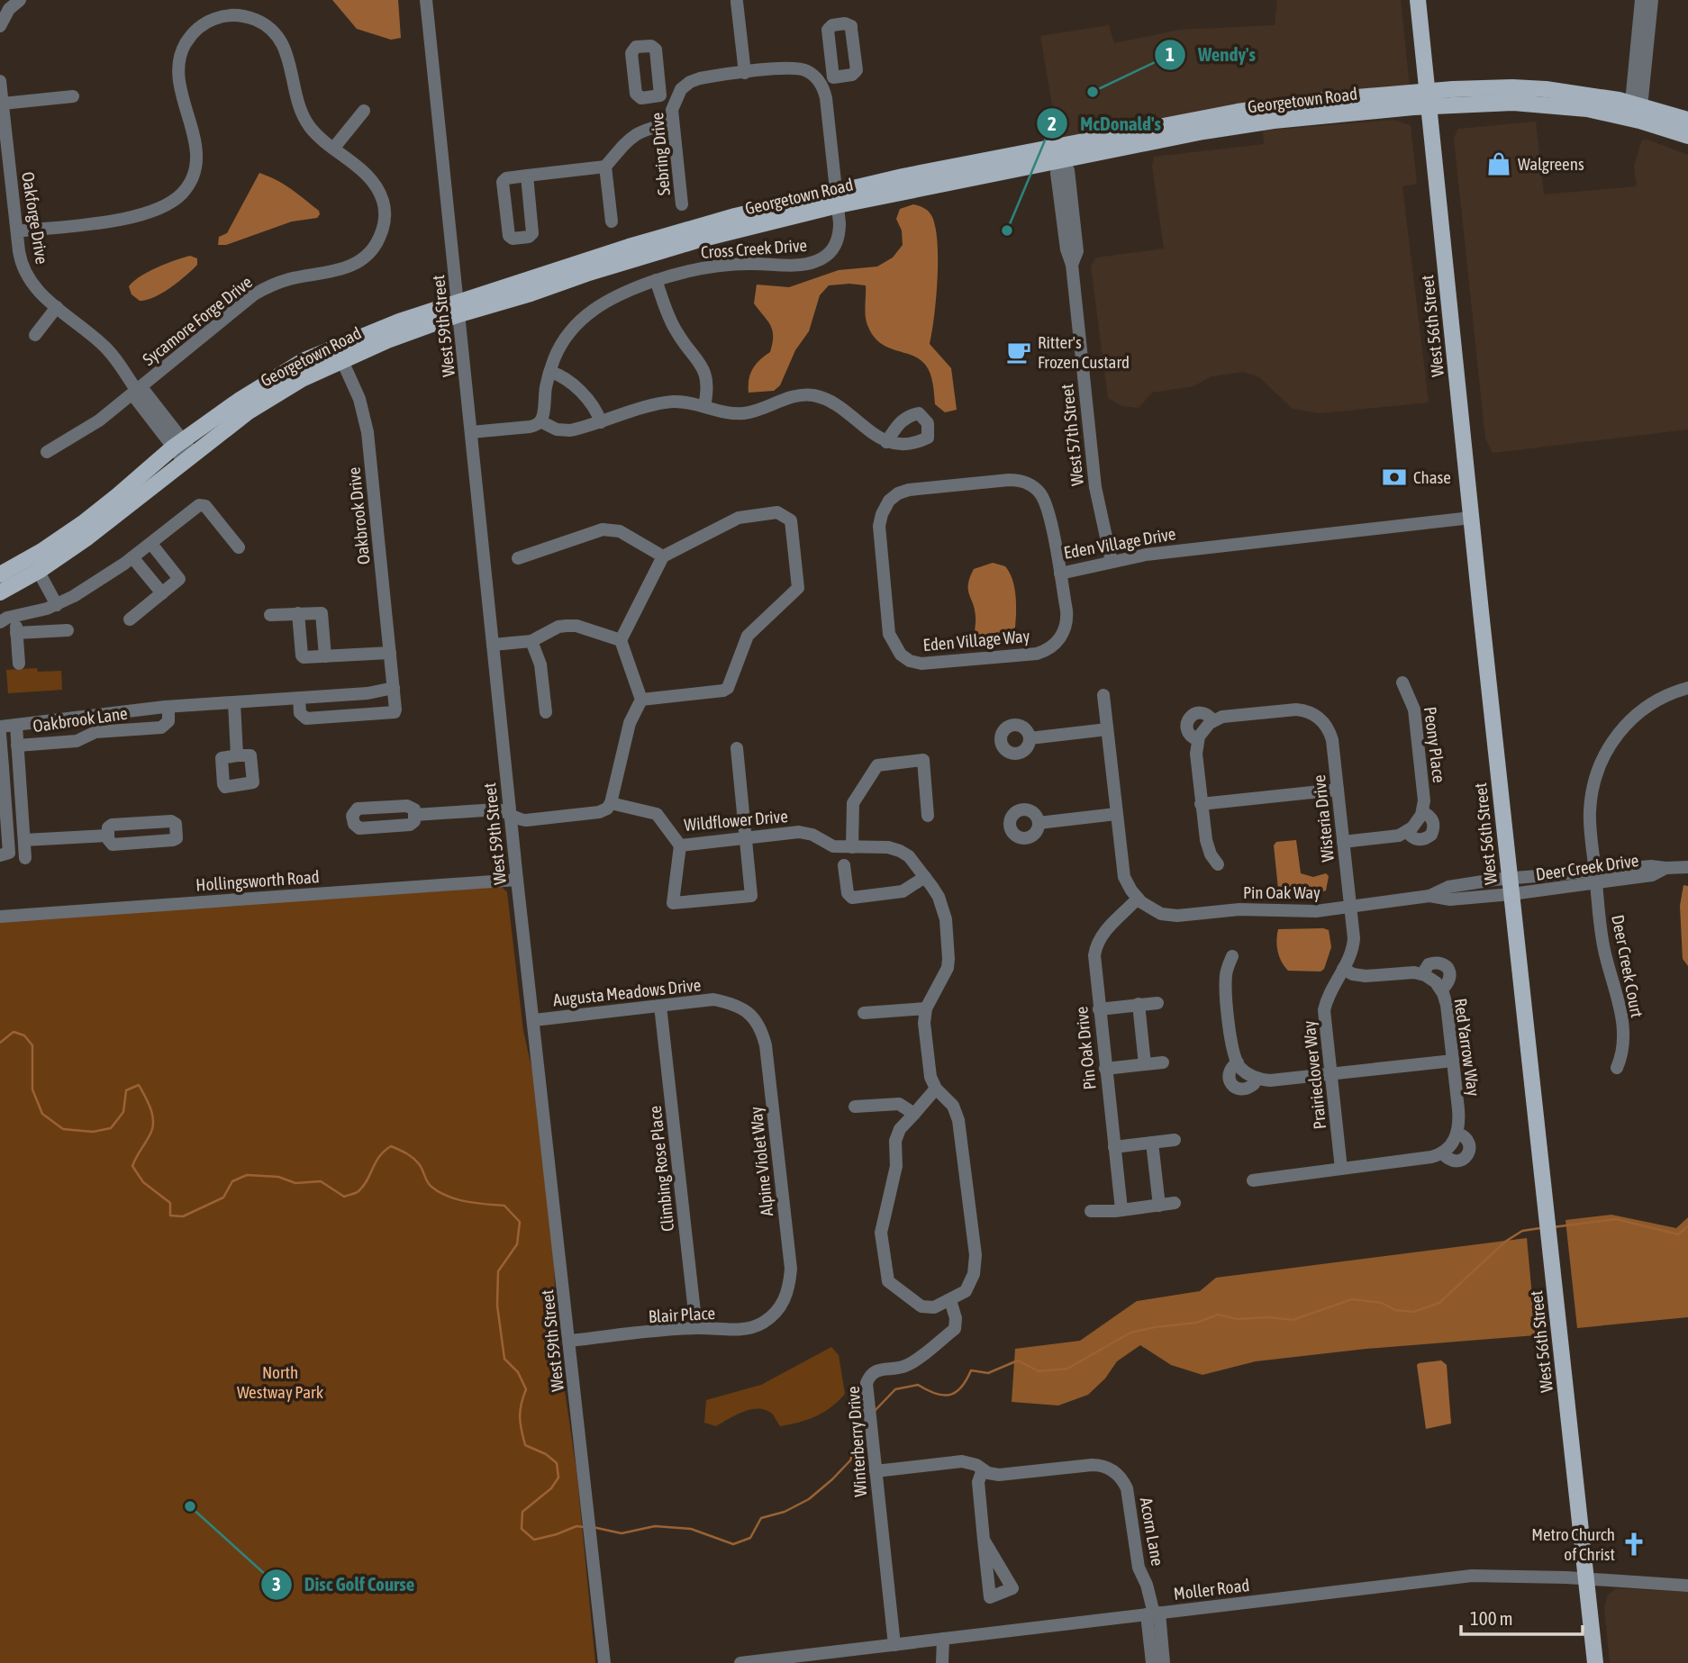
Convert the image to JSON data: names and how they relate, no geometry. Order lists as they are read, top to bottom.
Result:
{
  "streets": {
    "main road": ["Georgetown Road", "West 56th Street"],
    "street": [
      "Sebring Drive",
      "Oakforge Drive",
      "Cross Creek Drive",
      "Sycamore Forge Drive",
      "West 59th Street",
      "West 57th Street",
      "Oakbrook Drive",
      "Eden Village Drive",
      "Eden Village Way",
      "Oakbrook Lane",
      "Peony Place",
      "Wisteria Drive",
      "Wildflower Drive",
      "Deer Creek Drive",
      "Hollingsworth Road",
      "Pin Oak Way",
      "Deer Creek Court",
      "Augusta Meadows Drive",
      "Red Yarrow Way",
      "Pin Oak Drive",
      "Prairieclover Way",
      "Alpine Violet Way",
      "Climbing Rose Place",
      "Blair Place",
      "Winterberry Drive",
      "Acorn Lane",
      "Moller Road"
    ]
  },
  "crossings": [
    ["Georgetown Road", "Oakforge Drive"],
    ["Georgetown Road", "Cross Creek Drive"],
    ["Georgetown Road", "West 59th Street"],
    ["Georgetown Road", "West 56th Street"],
    ["Georgetown Road", "West 57th Street"],
    ["Georgetown Road", "Oakbrook Drive"],
    ["Oakforge Drive", "Sycamore Forge Drive"],
    ["West 59th Street", "Hollingsworth Road"],
    ["West 59th Street", "Augusta Meadows Drive"],
    ["West 59th Street", "Blair Place"],
    ["West 56th Street", "Eden Village Drive"],
    ["West 56th Street", "Deer Creek Drive"],
    ["West 56th Street", "Pin Oak Way"],
    ["West 56th Street", "Moller Road"],
    ["West 57th Street", "Eden Village Drive"],
    ["Oakbrook Drive", "Oakbrook Lane"],
    ["Eden Village Drive", "Eden Village Way"],
    ["Peony Place", "Wisteria Drive"],
    ["Wisteria Drive", "Pin Oak Way"],
    ["Wisteria Drive", "Prairieclover Way"],
    ["Deer Creek Drive", "Pin Oak Way"],
    ["Deer Creek Drive", "Deer Creek Court"],
    ["Pin Oak Way", "Pin Oak Drive"],
    ["Pin Oak Way", "Prairieclover Way"],
    ["Augusta Meadows Drive", "Alpine Violet Way"],
    ["Augusta Meadows Drive", "Climbing Rose Place"],
    ["Red Yarrow Way", "Prairieclover Way"],
    ["Alpine Violet Way", "Blair Place"],
    ["Climbing Rose Place", "Blair Place"],
    ["Winterberry Drive", "Moller Road"],
    ["Acorn Lane", "Moller Road"]
  ],
  "parks": ["North Westway Park"],
  "places": {
    "other": ["Wendy's", "McDonald's", "Disc Golf Course"],
    "shop": ["Walgreens"],
    "cafe": ["Ritter's Frozen Custard"],
    "bank": ["Chase"],
    "church": ["Metro Church of Christ"]
  },
  "scale_bar": "100 m"
}
